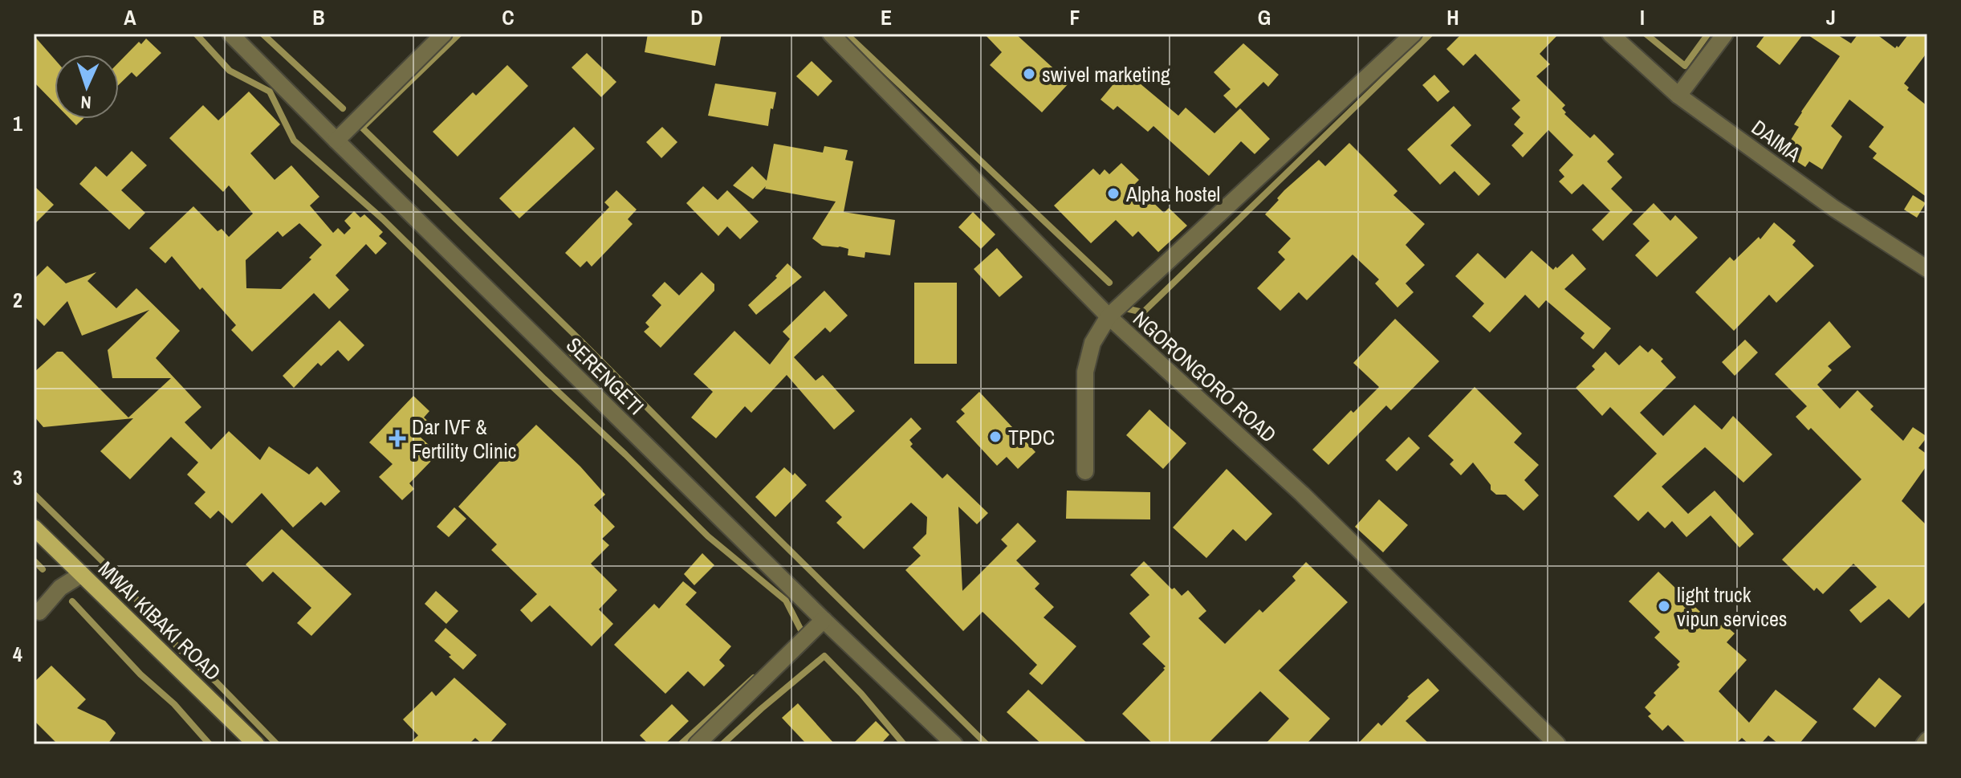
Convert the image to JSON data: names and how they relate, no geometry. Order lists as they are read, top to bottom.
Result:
{
  "streets": {
    "main road": ["MWAI KIBAKI ROAD"],
    "street": ["DAIMA", "SERENGETI", "NGORONGORO ROAD"]
  },
  "places": {
    "other": [
      "swivel marketing",
      "Alpha hostel",
      "TPDC",
      "light truck vipun services"
    ],
    "health": ["Dar IVF & Fertility Clinic"]
  },
  "north": "bottom",
  "grid": {
    "columns": [
      "A",
      "B",
      "C",
      "D",
      "E",
      "F",
      "G",
      "H",
      "I",
      "J"
    ],
    "rows": [
      "1",
      "2",
      "3",
      "4"
    ]
  }
}
